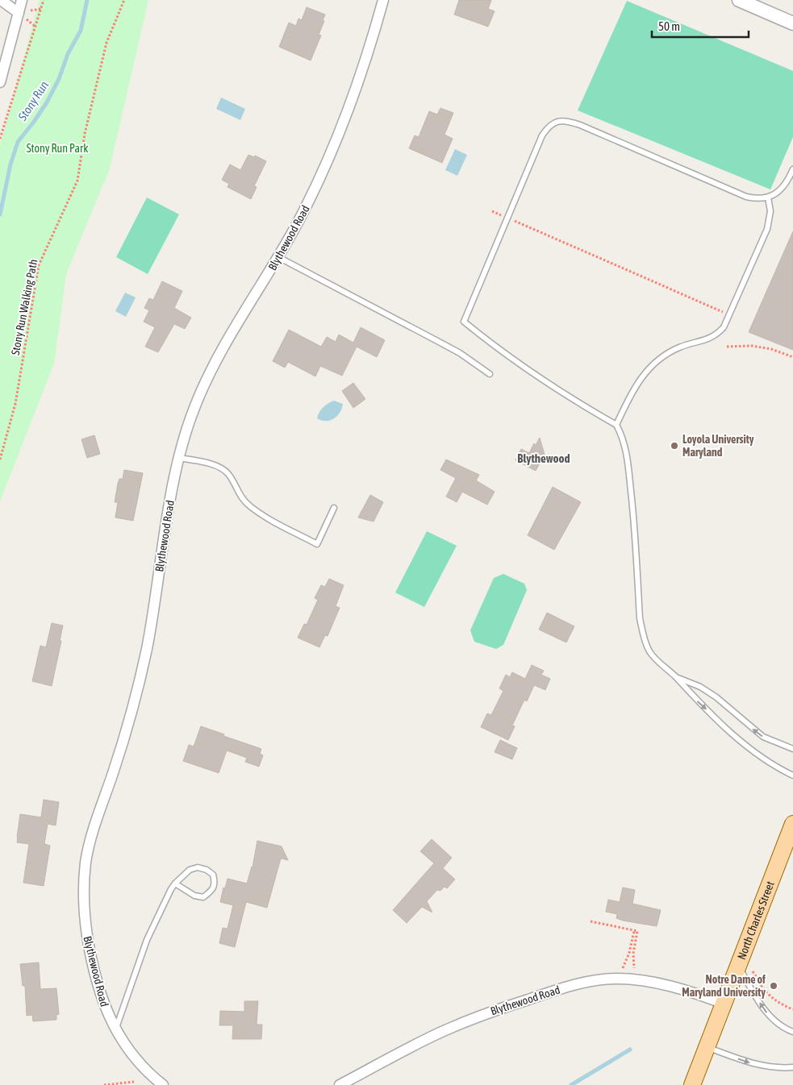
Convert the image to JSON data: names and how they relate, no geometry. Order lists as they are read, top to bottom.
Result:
{
  "streets": {
    "main road": ["North Charles Street"],
    "street": ["Blythewood Road"],
    "path": ["Stony Run Walking Path"]
  },
  "crossings": [
    ["Blythewood Road", "North Charles Street"]
  ],
  "districts": ["Blythewood"],
  "water": ["Stony Run"],
  "parks": ["Stony Run Park"],
  "places": ["Loyola University Maryland", "Notre Dame of Maryland University"],
  "scale_bar": "50 m"
}
